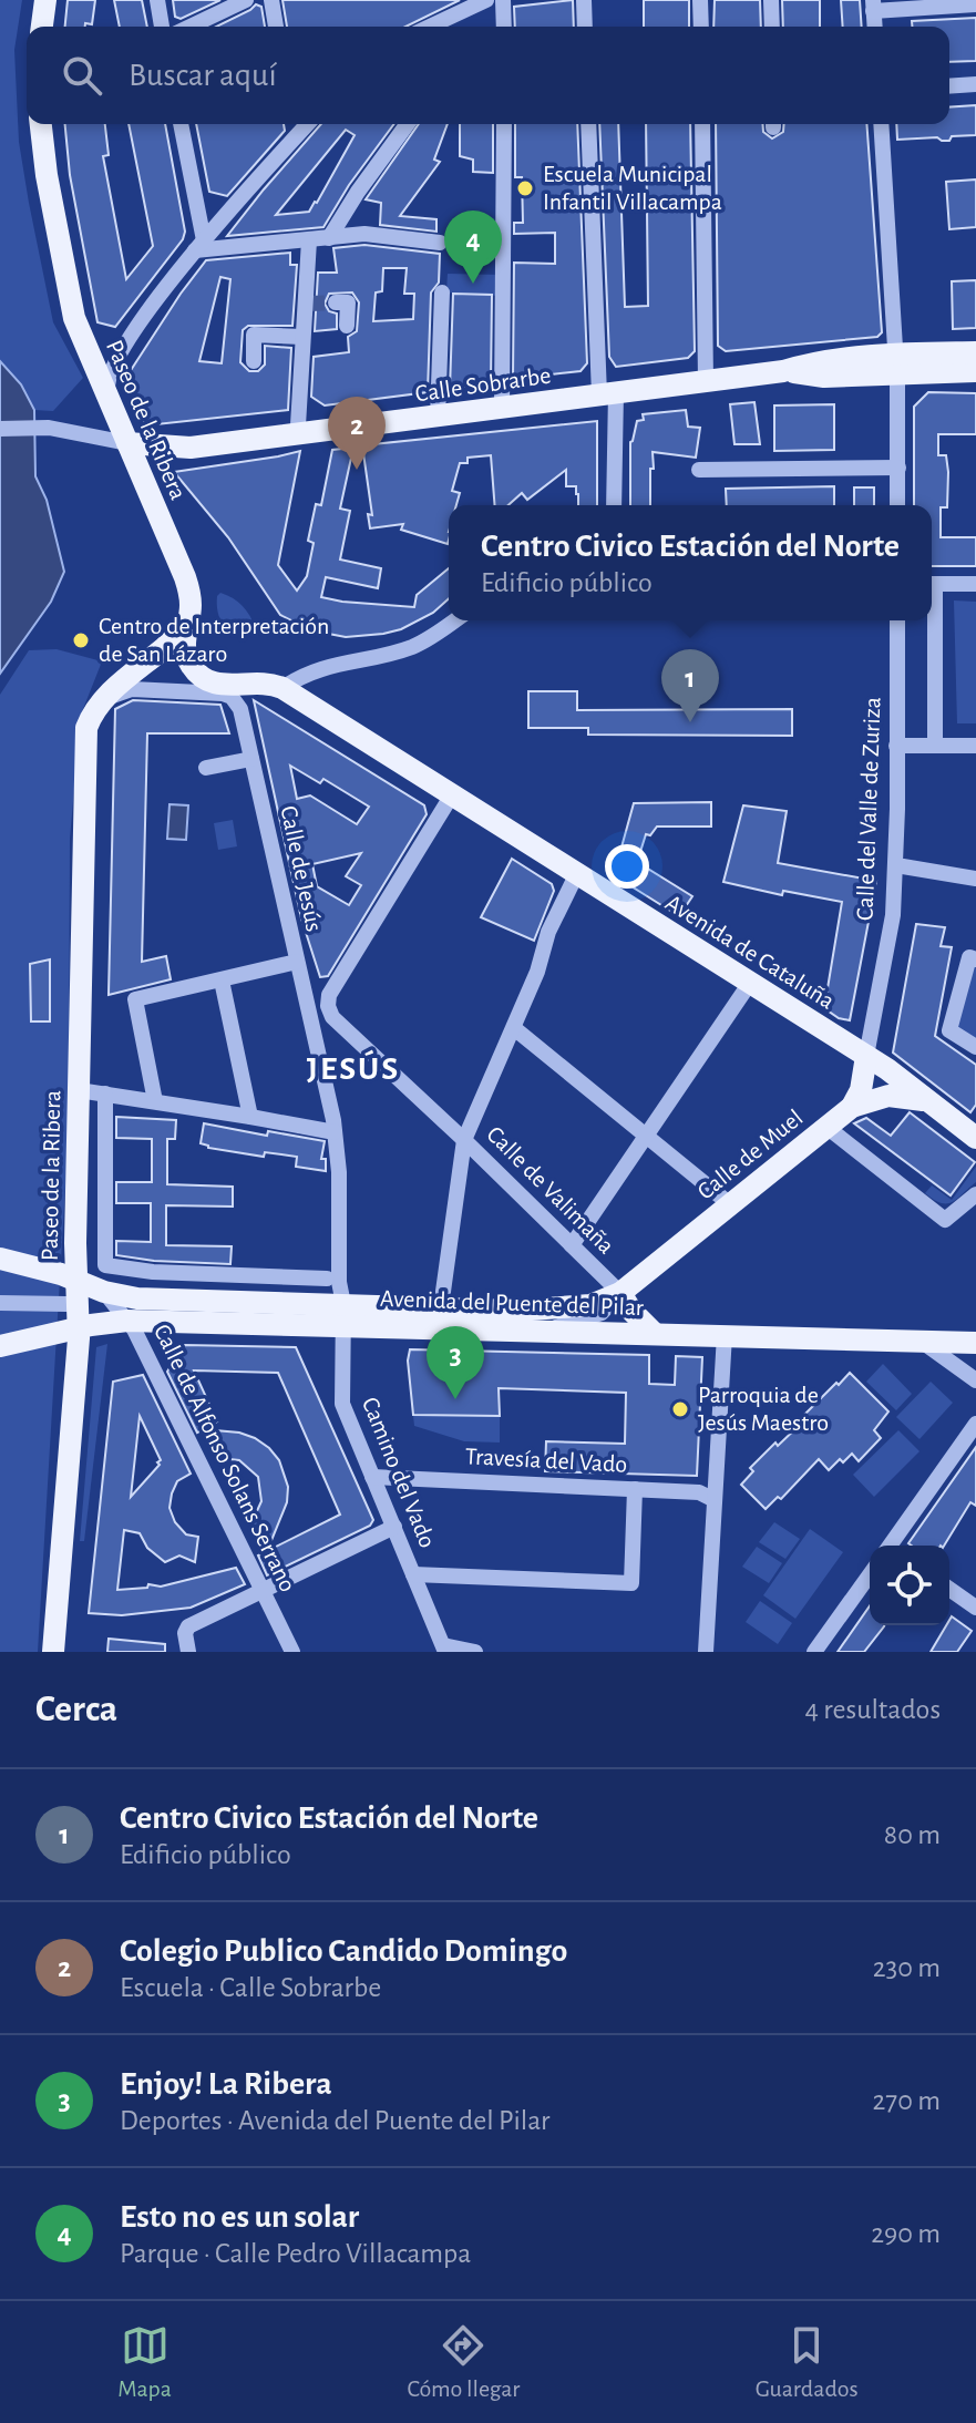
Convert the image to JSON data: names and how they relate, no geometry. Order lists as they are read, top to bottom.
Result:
{
  "streets": {
    "main road": [
      "Calle Sobrarbe",
      "Paseo de la Ribera",
      "Avenida de Cataluña",
      "Calle de Muel",
      "Avenida del Puente del Pilar"
    ],
    "street": [
      "Calle del Valle de Zuriza",
      "Calle de Jesús",
      "Calle de Valimaña",
      "Calle de Alfonso Solans Serrano",
      "Travesía del Vado",
      "Camino del Vado"
    ]
  },
  "crossings": [
    ["Calle Sobrarbe", "Paseo de la Ribera"],
    ["Paseo de la Ribera", "Avenida del Puente del Pilar"],
    ["Calle del Valle de Zuriza", "Avenida de Cataluña"],
    ["Calle de Jesús", "Avenida del Puente del Pilar"],
    ["Calle de Jesús", "Camino del Vado"],
    ["Avenida de Cataluña", "Calle de Muel"],
    ["Calle de Muel", "Calle de Valimaña"],
    ["Calle de Muel", "Avenida del Puente del Pilar"],
    ["Calle de Valimaña", "Avenida del Puente del Pilar"],
    ["Avenida del Puente del Pilar", "Calle de Alfonso Solans Serrano"],
    ["Avenida del Puente del Pilar", "Camino del Vado"],
    ["Travesía del Vado", "Camino del Vado"]
  ],
  "districts": ["JESÚS"],
  "places": ["Escuela Municipal Infantil Villacampa", "Centro de Interpretación de San Lázaro", "Parroquia de Jesús Maestro"],
  "page": {
    "search": "Buscar aquí",
    "pins": [
      "4",
      "2",
      "1",
      "3"
    ],
    "popup": ["Centro Civico Estación del Norte", "Edificio público"],
    "heading": ["Cerca", "4 resultados"],
    "list": [
      {
        "mark": "1",
        "name": "Centro Civico Estación del Norte",
        "note": "Edificio público",
        "value": "80 m"
      },
      {
        "mark": "2",
        "name": "Colegio Publico Candido Domingo",
        "note": "Escuela · Calle Sobrarbe",
        "value": "230 m"
      },
      {
        "mark": "3",
        "name": "Enjoy! La Ribera",
        "note": "Deportes · Avenida del Puente del Pilar",
        "value": "270 m"
      },
      {
        "mark": "4",
        "name": "Esto no es un solar",
        "note": "Parque · Calle Pedro Villacampa",
        "value": "290 m"
      }
    ],
    "nav": ["Mapa", "Cómo llegar", "Guardados"]
  }
}
